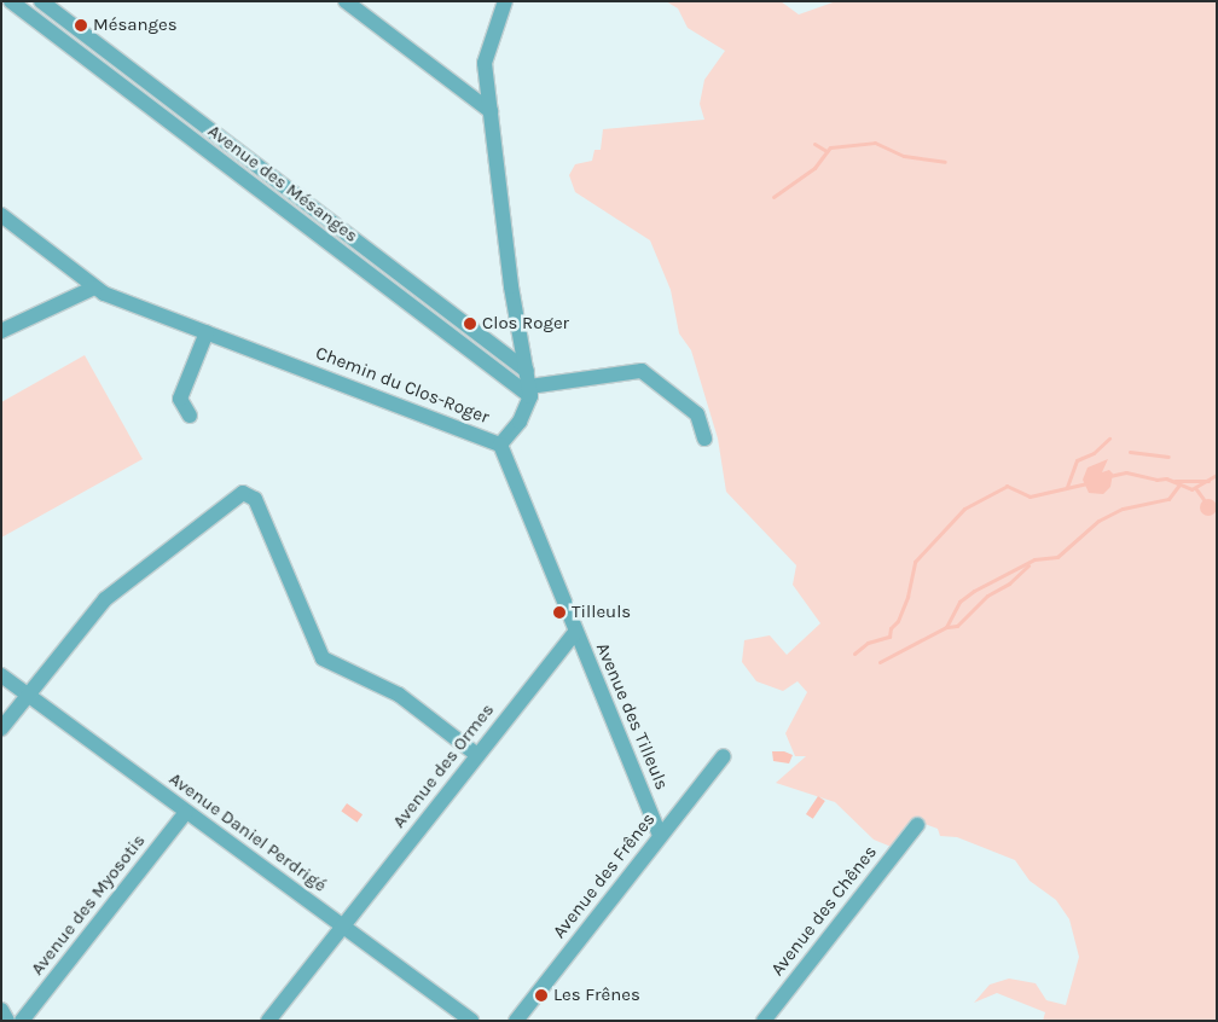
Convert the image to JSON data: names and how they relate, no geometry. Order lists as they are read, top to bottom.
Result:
{
  "streets": {
    "street": [
      "Avenue des Mésanges",
      "Chemin du Clos-Roger",
      "Avenue des Tilleuls",
      "Avenue des Ormes",
      "Avenue Daniel Perdrigé",
      "Avenue des Frênes",
      "Avenue des Myosotis",
      "Avenue des Chênes"
    ]
  },
  "crossings": [
    ["Avenue des Mésanges", "Chemin du Clos-Roger"],
    ["Chemin du Clos-Roger", "Avenue des Tilleuls"],
    ["Avenue des Tilleuls", "Avenue des Ormes"],
    ["Avenue des Tilleuls", "Avenue des Frênes"],
    ["Avenue des Ormes", "Avenue Daniel Perdrigé"],
    ["Avenue Daniel Perdrigé", "Avenue des Myosotis"]
  ],
  "places": [
    "Mésanges",
    "Clos Roger",
    "Tilleuls",
    "Les Frênes"
  ]
}
